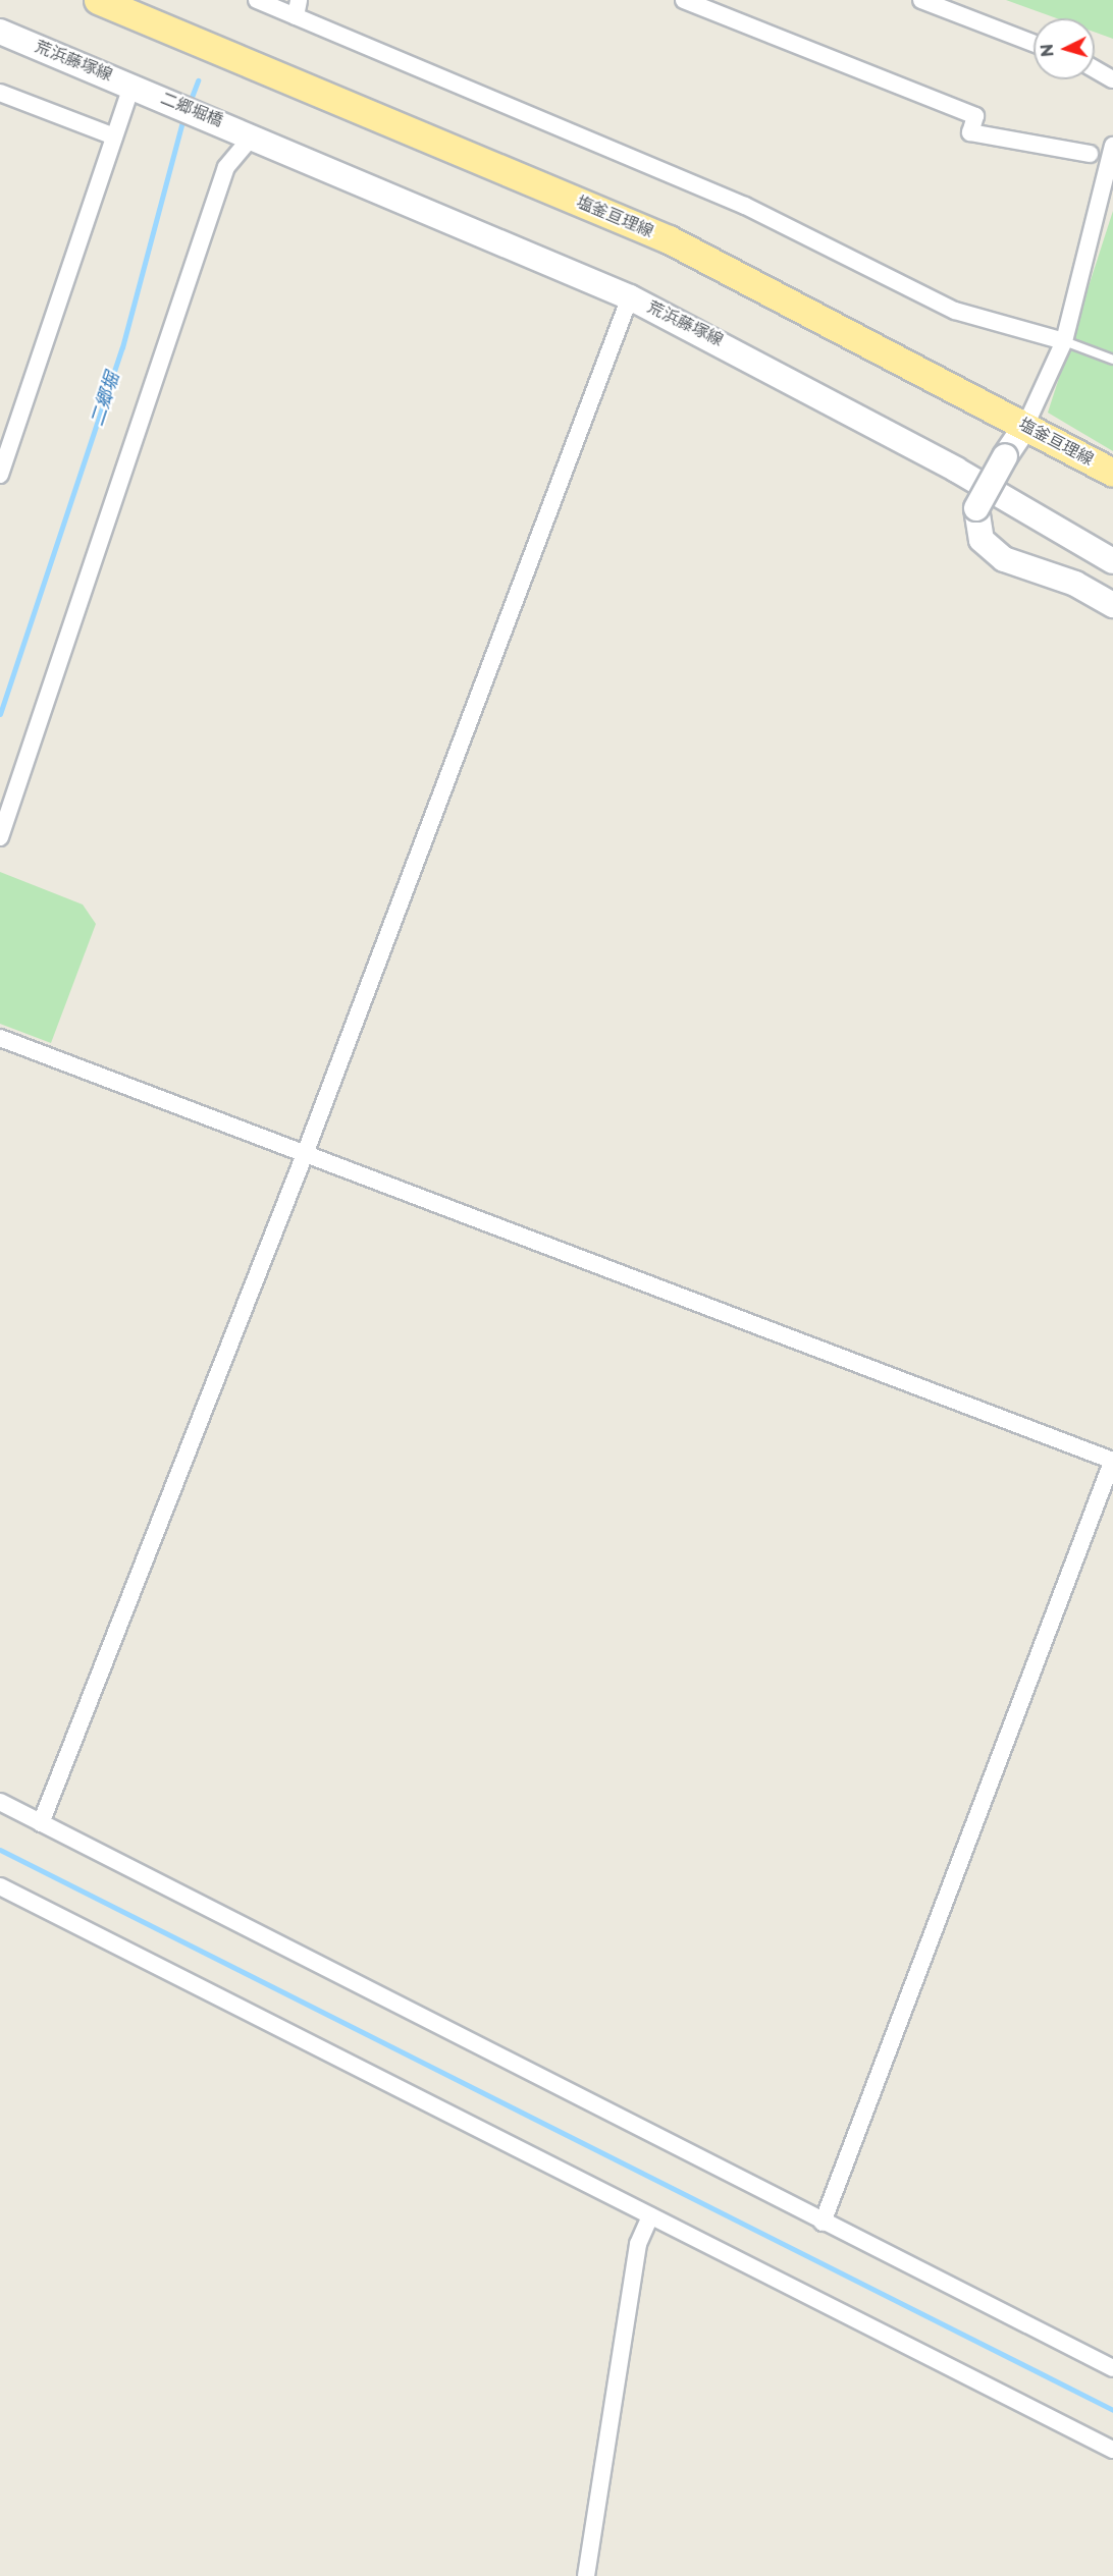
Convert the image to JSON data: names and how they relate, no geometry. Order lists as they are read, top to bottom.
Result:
{
  "streets": {
    "main road": ["塩釜亘理線"],
    "street": ["荒浜藤塚線", "二郷堀橋"]
  },
  "crossings": [
    ["荒浜藤塚線", "二郷堀橋"]
  ],
  "water": ["二郷堀"],
  "north": "left"
}
